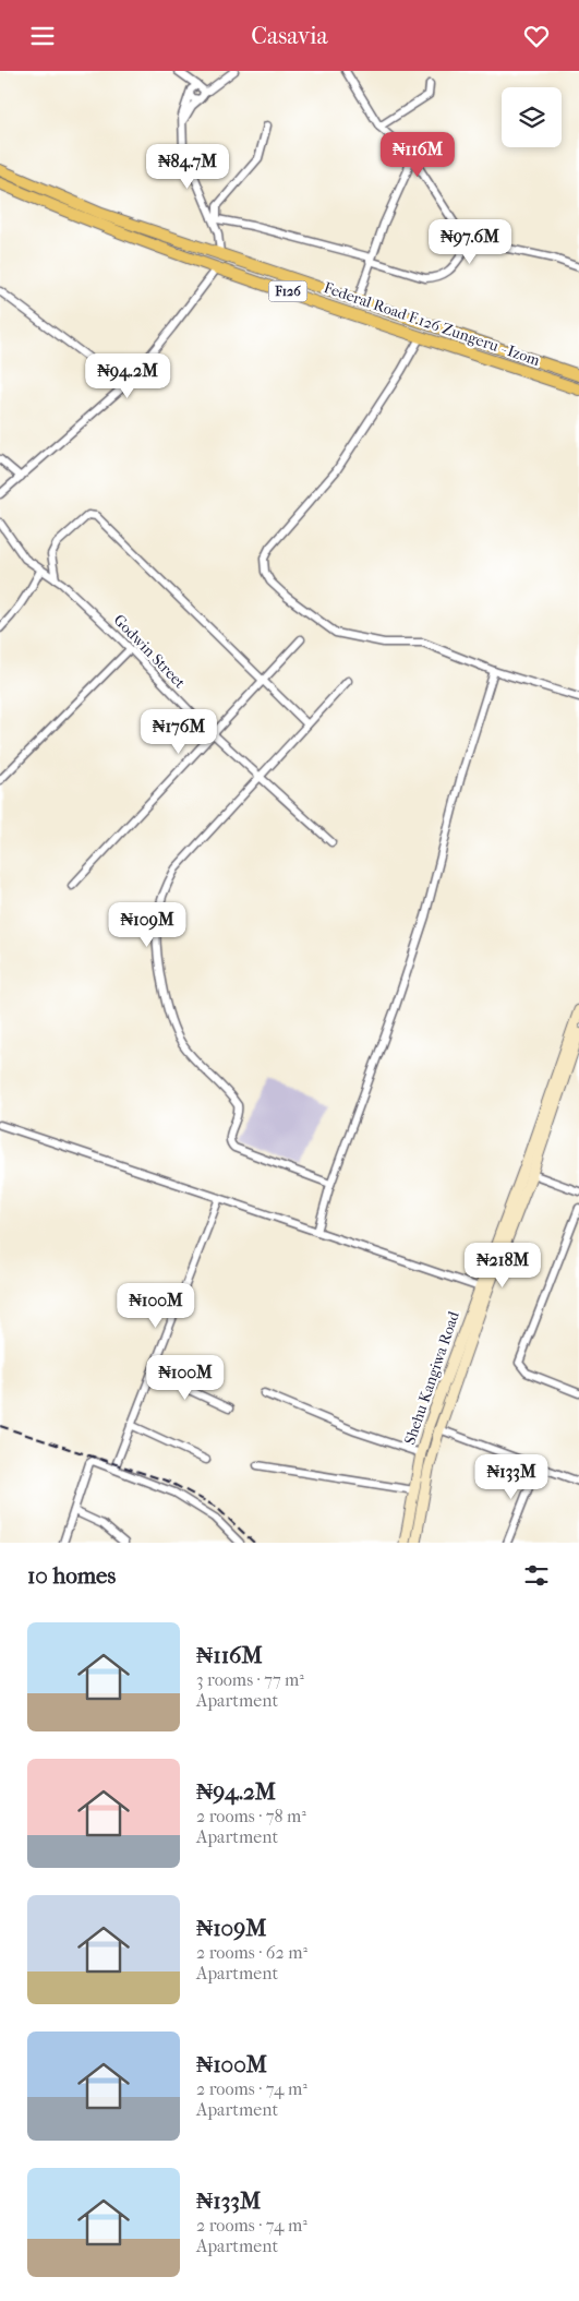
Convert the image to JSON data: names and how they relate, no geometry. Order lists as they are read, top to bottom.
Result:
{
  "streets": {
    "main road": ["F126", "Federal Road F.126 Zungeru - Izom", "Shehu Kangiwa Road"],
    "street": ["Godwin Street"]
  },
  "page": {
    "header": "Casavia",
    "price": [
      "₦116M",
      "₦84.7M",
      "₦97.6M",
      "₦94.2M",
      "₦176M",
      "₦109M",
      "₦218M",
      "₦100M",
      "₦100M",
      "₦133M"
    ],
    "heading": "10 homes",
    "list": [
      {
        "name": "₦116M",
        "note": "3 rooms · 77 m² · Apartment"
      },
      {
        "name": "₦94.2M",
        "note": "2 rooms · 78 m² · Apartment"
      },
      {
        "name": "₦109M",
        "note": "2 rooms · 62 m² · Apartment"
      },
      {
        "name": "₦100M",
        "note": "2 rooms · 74 m² · Apartment"
      },
      {
        "name": "₦133M",
        "note": "2 rooms · 74 m² · Apartment"
      }
    ]
  }
}
